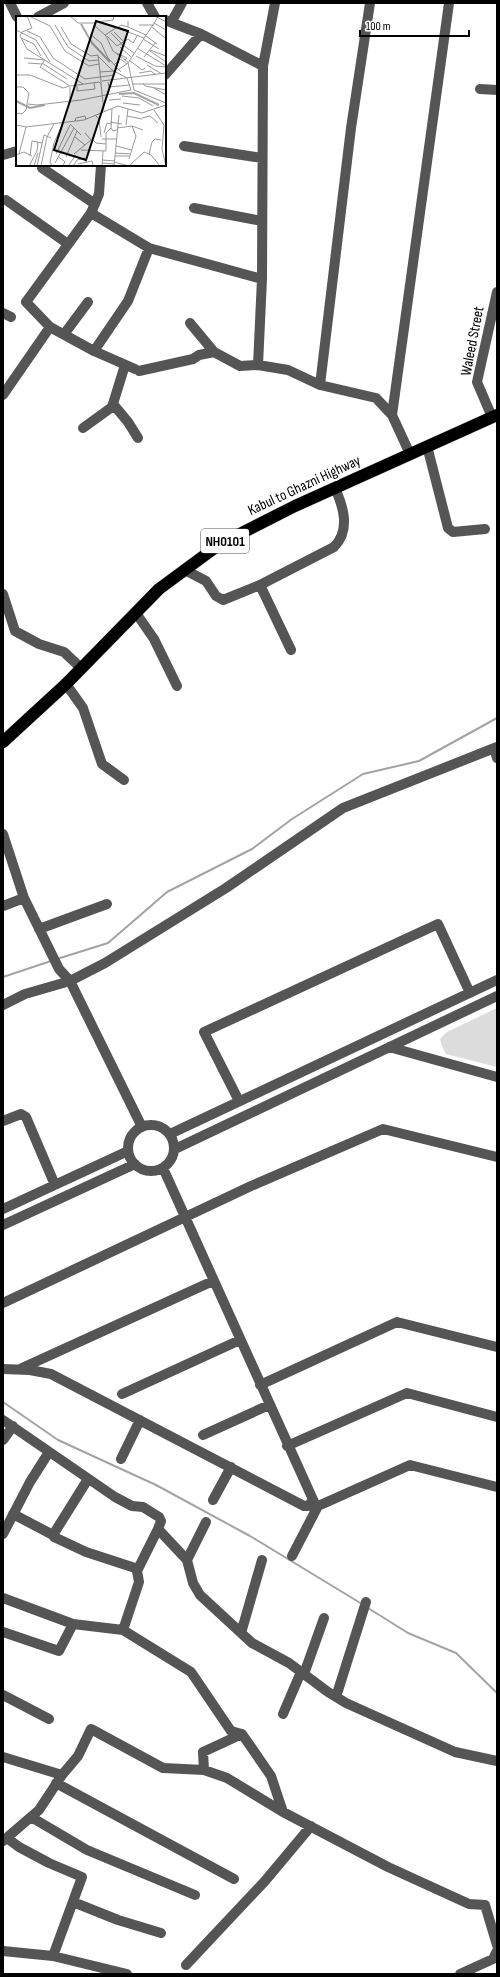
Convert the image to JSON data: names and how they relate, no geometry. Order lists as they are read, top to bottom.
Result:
{
  "streets": {
    "highway": ["Kabul to Ghazni Highway", "NH0101"],
    "street": ["Waleed Street"]
  },
  "crossings": [
    ["Waleed Street", "Kabul to Ghazni Highway"]
  ],
  "scale_bar": "100 m"
}
